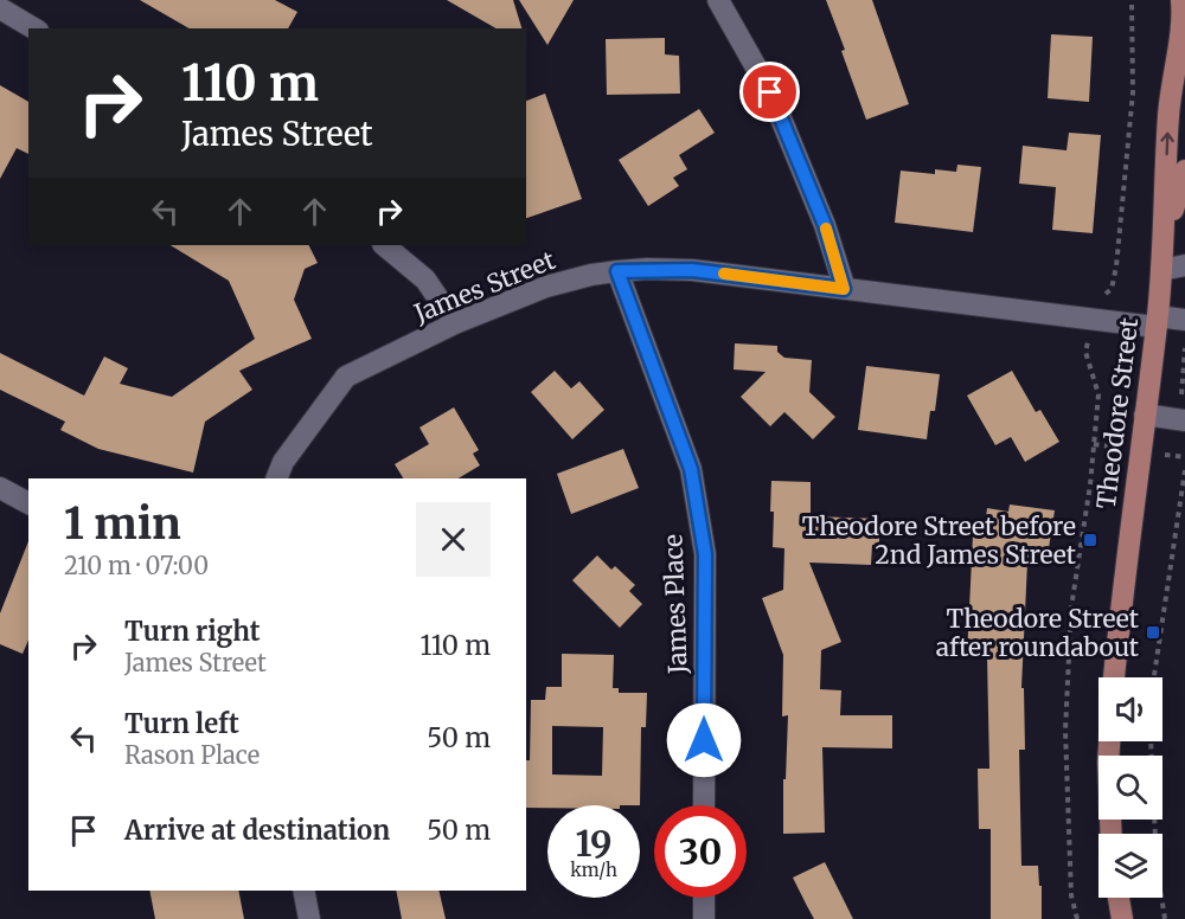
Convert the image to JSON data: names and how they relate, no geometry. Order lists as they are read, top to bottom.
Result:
{
  "streets": {
    "main road": ["Theodore Street"],
    "street": ["James Street", "James Place"]
  },
  "crossings": [
    ["James Street", "Theodore Street"],
    ["James Street", "James Place"]
  ],
  "places": {
    "transit": ["Theodore Street before 2nd James Street", "Theodore Street after roundabout"]
  },
  "page": {
    "turn": ["110 m", "James Street"],
    "heading": ["1 min", "210 m · 07:00"],
    "list": [
      {
        "name": "Turn right",
        "note": "James Street",
        "value": "110 m"
      },
      {
        "name": "Turn left",
        "note": "Rason Place",
        "value": "50 m"
      },
      {
        "name": "Arrive at destination",
        "value": "50 m"
      }
    ],
    "speed": "19 km/h",
    "limit": "30"
  }
}
